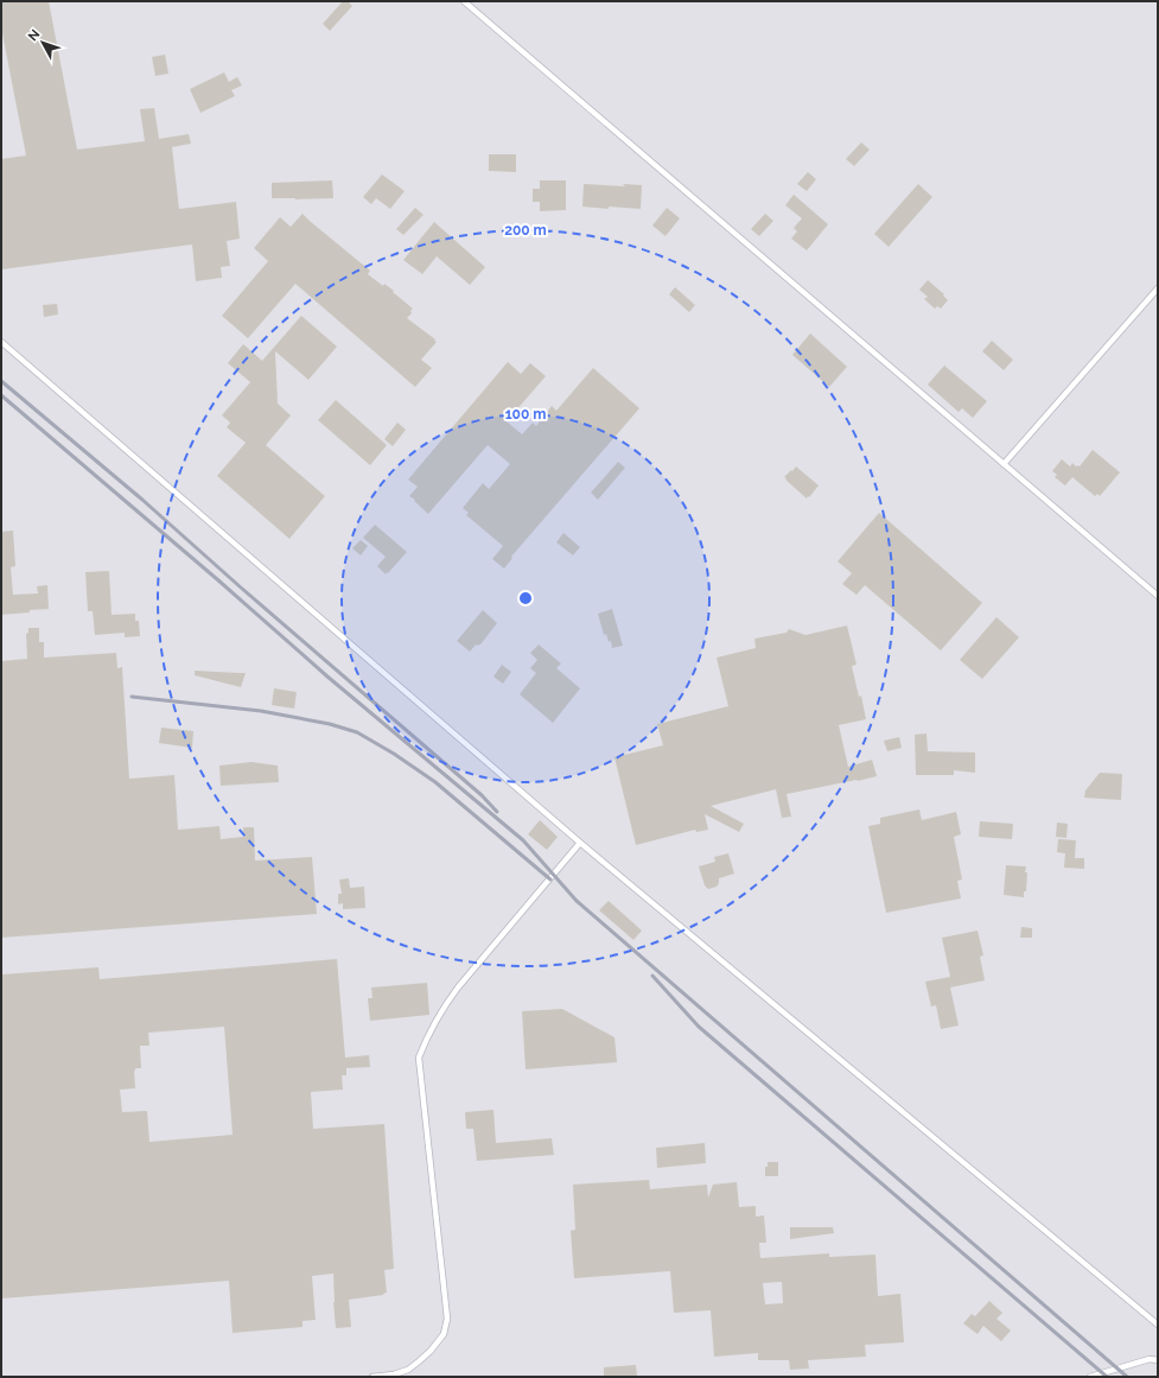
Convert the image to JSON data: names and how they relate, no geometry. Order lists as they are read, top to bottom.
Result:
{
  "north": "top left",
  "rings": ["200 m", "100 m"]
}
